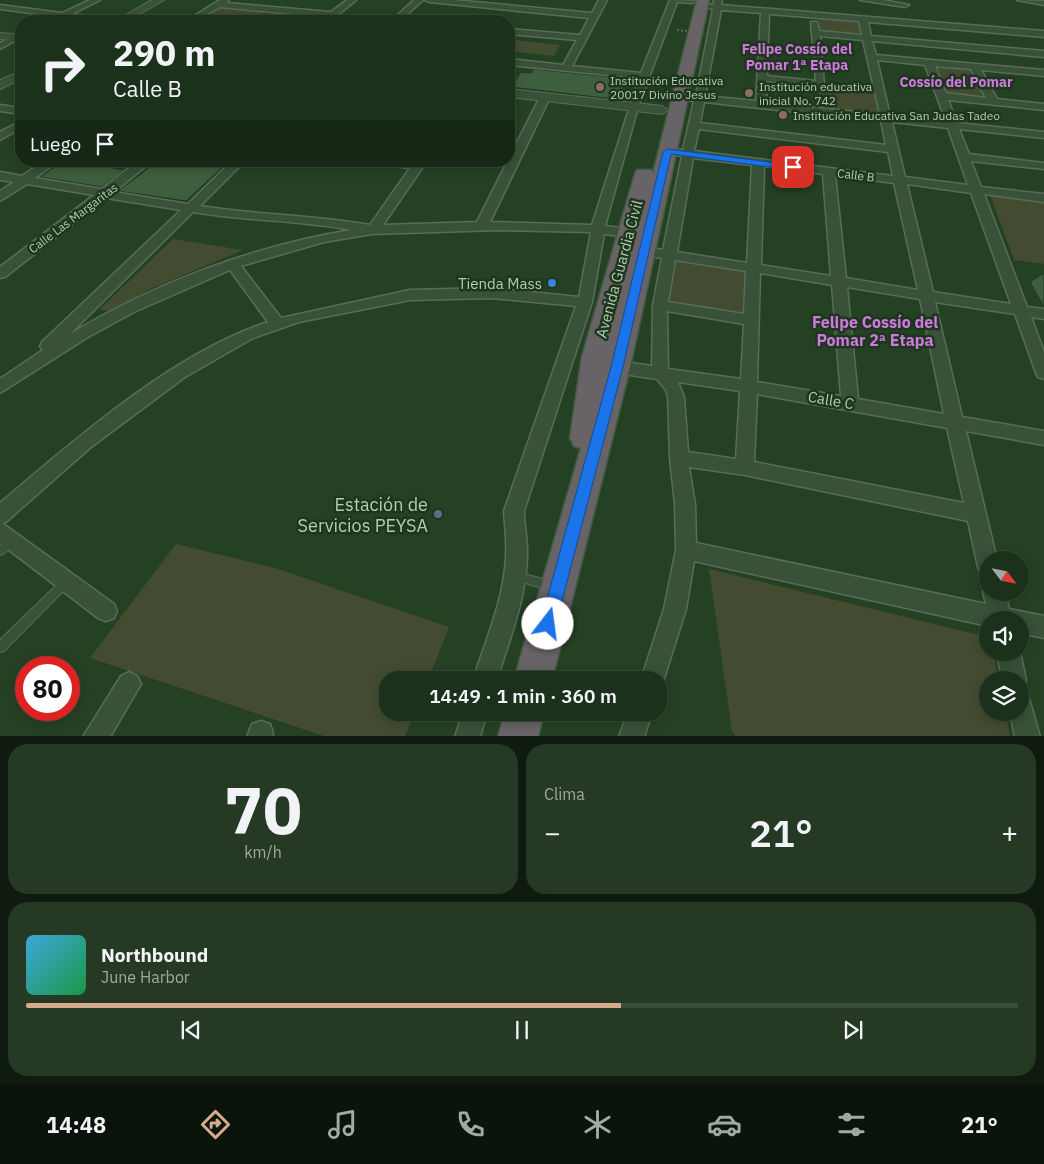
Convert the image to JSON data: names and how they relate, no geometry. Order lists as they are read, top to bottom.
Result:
{
  "streets": {
    "highway": ["Avenida Guardia Civil"],
    "street": ["Calle B", "Calle Las Margaritas", "Calle C"]
  },
  "crossings": [
    ["Calle B", "Avenida Guardia Civil"],
    ["Avenida Guardia Civil", "Calle C"]
  ],
  "districts": ["Felipe Cossío del Pomar 1ª Etapa", "Cossío del Pomar", "Felipe Cossío del Pomar 2ª Etapa"],
  "places": [
    "Institución Educativa 20017 Divino Jesus",
    "Institución educativa inicial No. 742",
    "Institución Educativa San Judas Tadeo",
    "Tienda Mass",
    "Estación de Servicios PEYSA"
  ],
  "north": "bottom right",
  "page": {
    "turn": ["290 m", "Calle B"],
    "then": "Luego",
    "limit": "80",
    "trip": "14:49 · 1 min · 360 m",
    "tile": [
      ["70", "km/h"],
      "Clima"
    ],
    "heat": ["−", "21°", "+"],
    "song": ["Northbound", "June Harbor"],
    "tabs": ["14:48", "21°"]
  }
}
